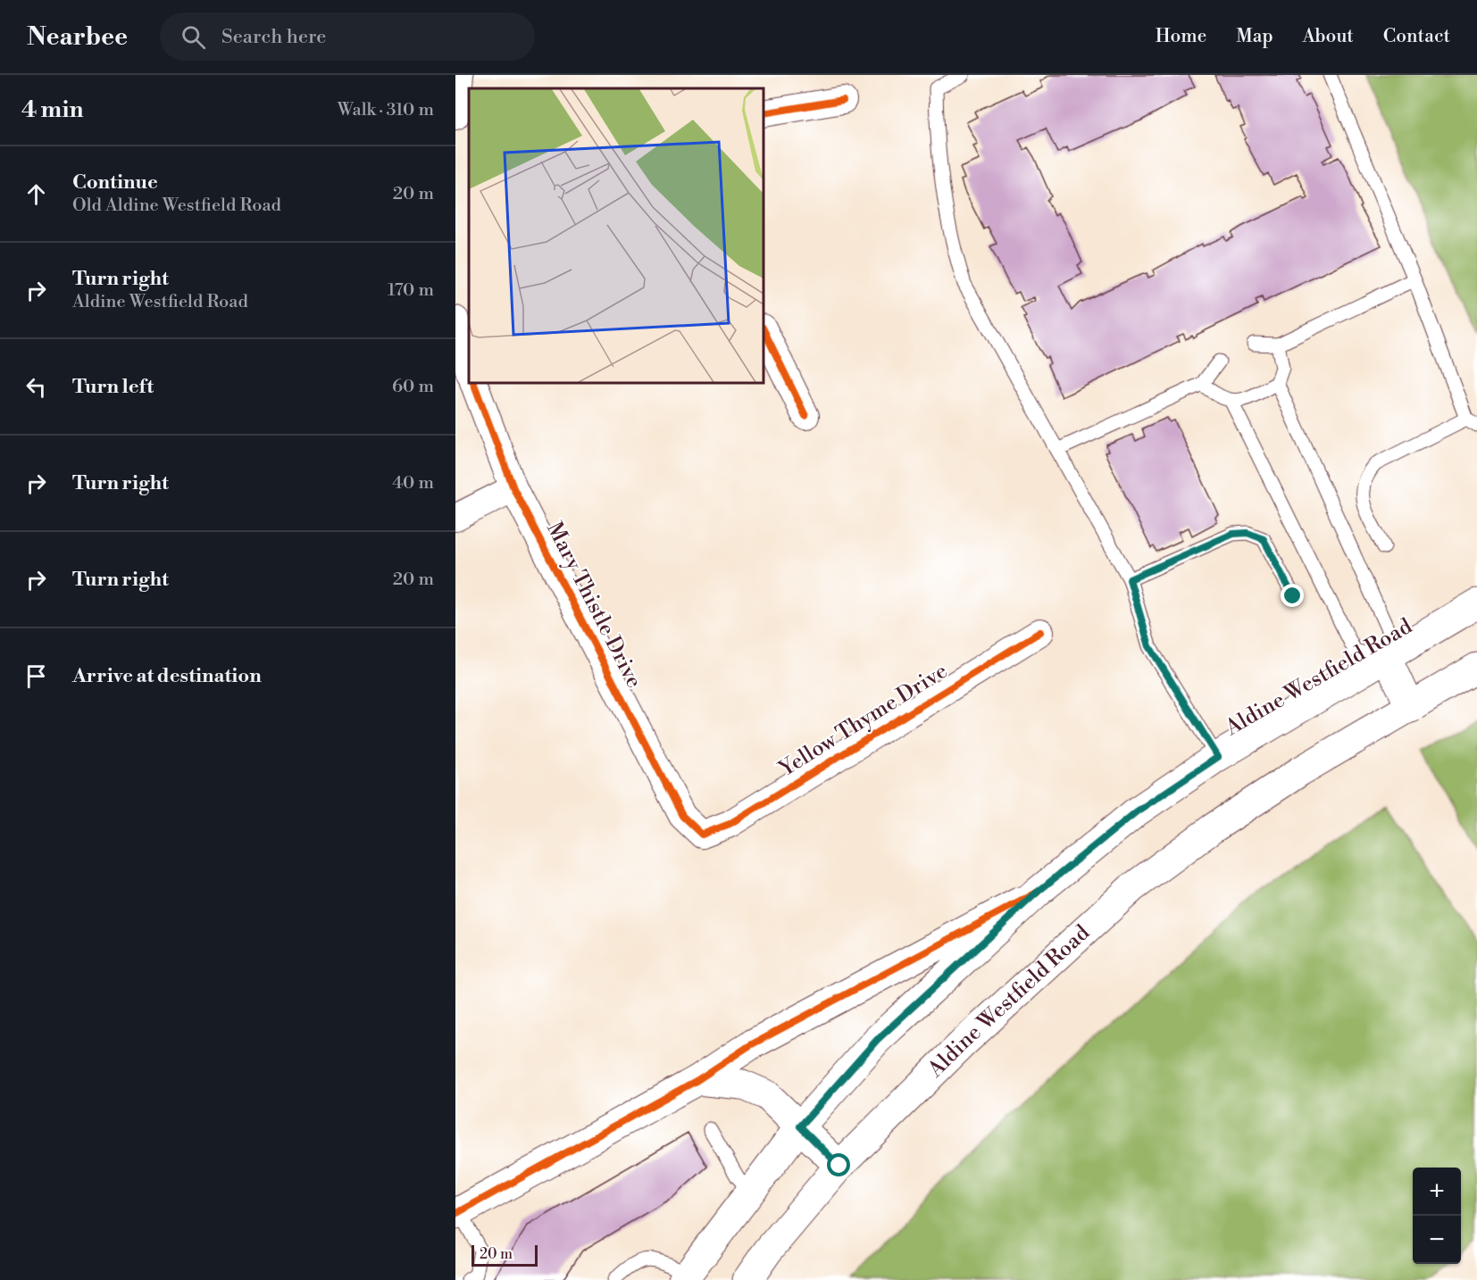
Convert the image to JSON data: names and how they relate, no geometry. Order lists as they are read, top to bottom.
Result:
{
  "streets": {
    "main road": ["Aldine Westfield Road"],
    "street": ["Mary Thistle Drive", "Yellow Thyme Drive"]
  },
  "crossings": [
    ["Mary Thistle Drive", "Yellow Thyme Drive"]
  ],
  "scale_bar": "20 m",
  "page": {
    "header": "Nearbee",
    "search": "Search here",
    "nav": [
      "Home",
      "Map",
      "About",
      "Contact"
    ],
    "heading": ["4 min", "Walk · 310 m"],
    "list": [
      ["Continue", "Old Aldine Westfield Road", "20 m"],
      ["Turn right", "Aldine Westfield Road", "170 m"],
      ["Turn left", "60 m"],
      ["Turn right", "40 m"],
      ["Turn right", "20 m"],
      "Arrive at destination"
    ],
    "map_buttons": ["+", "−"],
    "scale": "20 m"
  }
}
